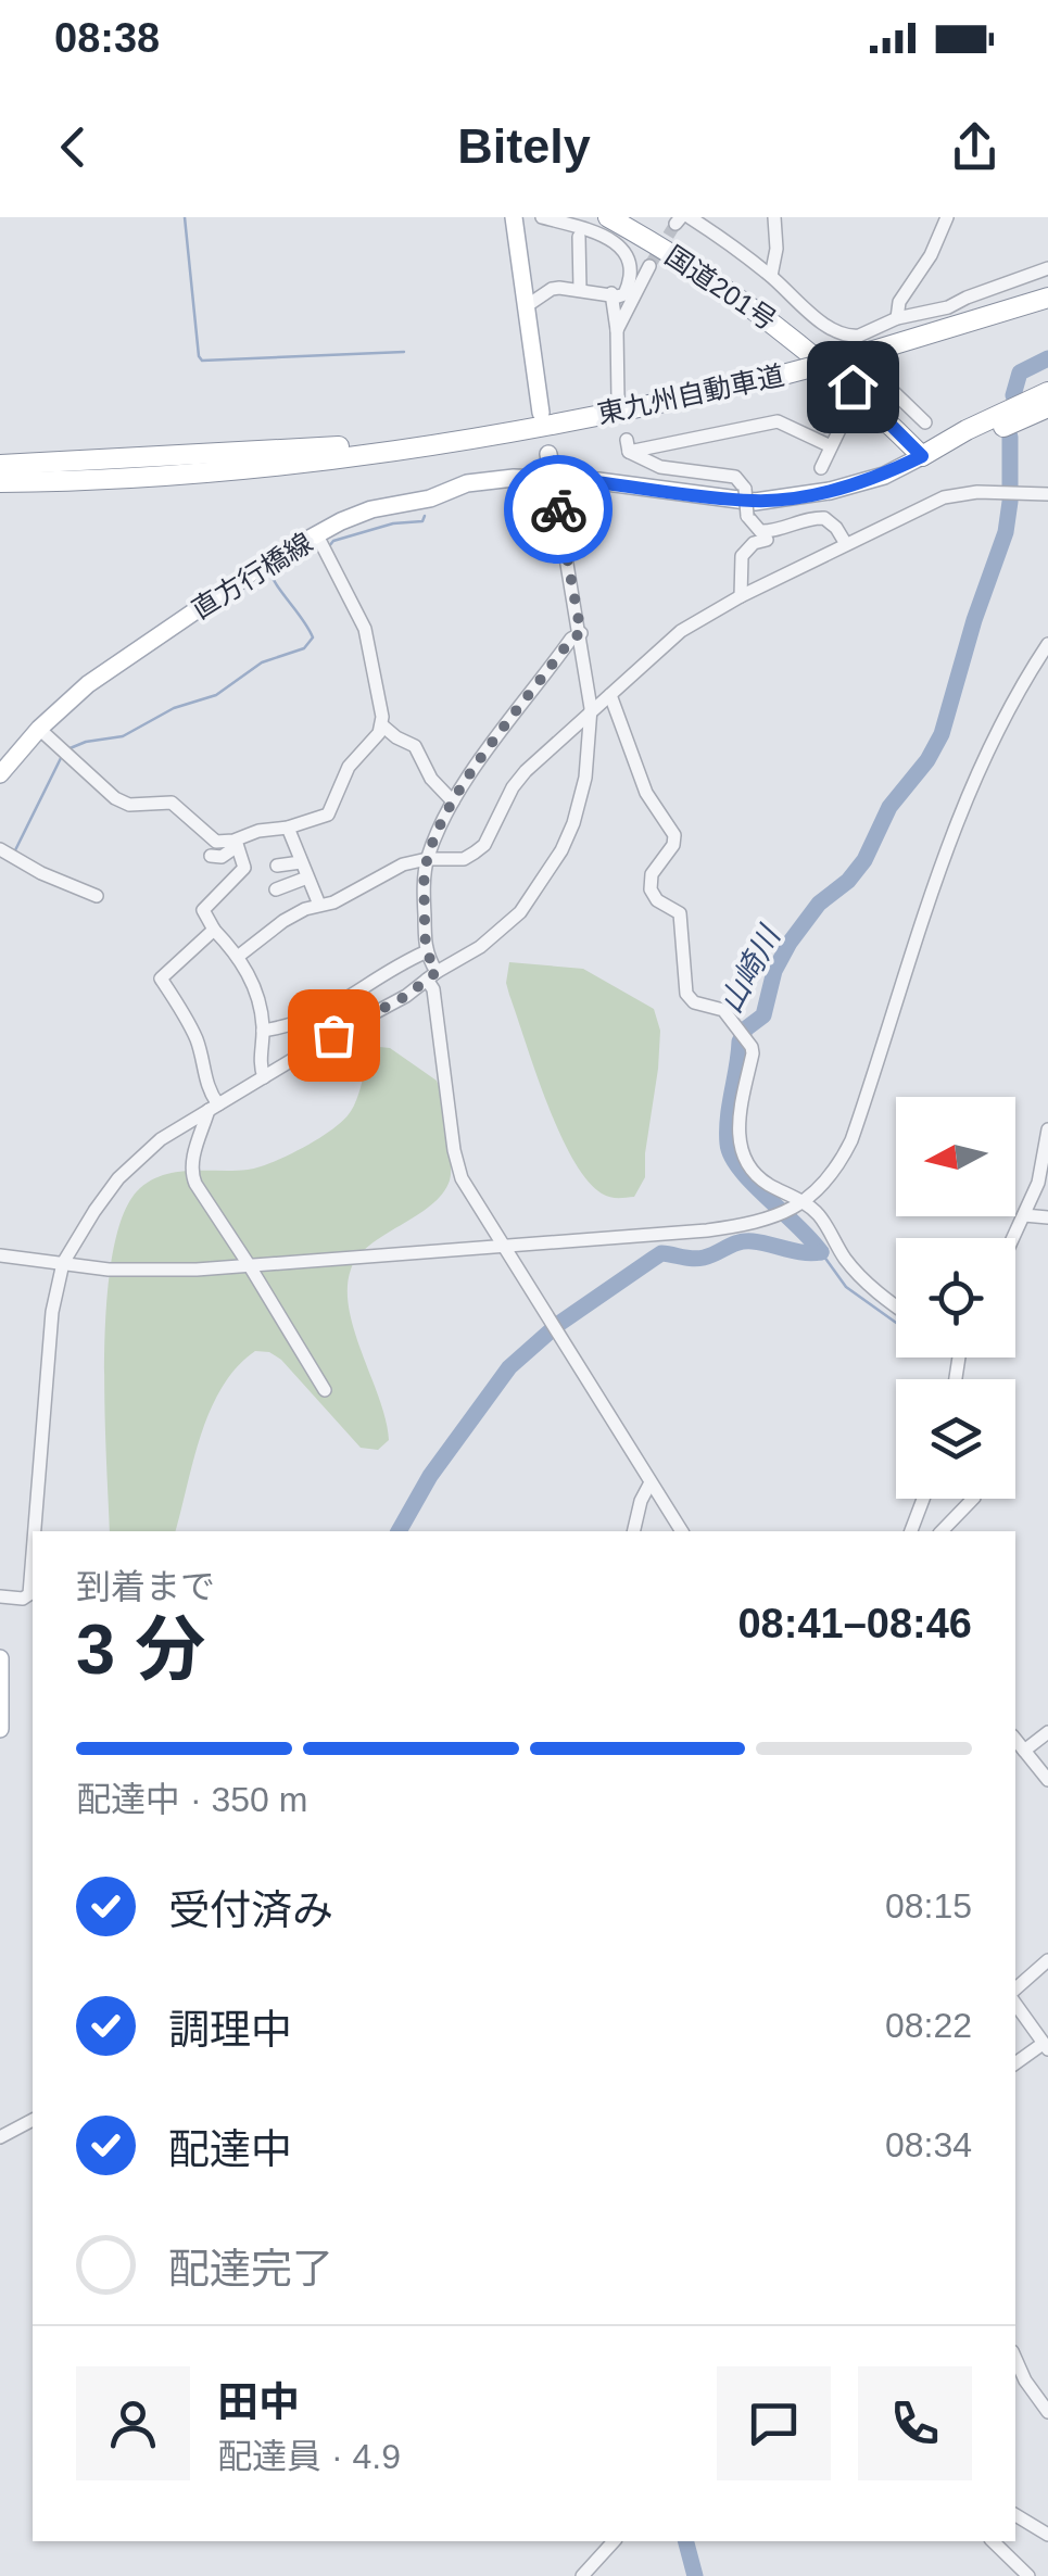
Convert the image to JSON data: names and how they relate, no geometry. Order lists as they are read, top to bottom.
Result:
{
  "streets": {
    "highway": ["国道201号", "東九州自動車道"],
    "main road": ["直方行橋線"]
  },
  "crossings": [
    ["国道201号", "直方行橋線"]
  ],
  "water": ["山崎川"],
  "north": "left",
  "page": {
    "status": "08:38",
    "header": "Bitely",
    "heading": ["3 分", "到着まで", "08:41–08:46"],
    "panel": ["田中", "配達員 · 4.9"],
    "bar": "配達中 · 350 m",
    "list": [
      ["受付済み", "08:15"],
      ["調理中", "08:22"],
      ["配達中", "08:34"],
      "配達完了"
    ]
  }
}
